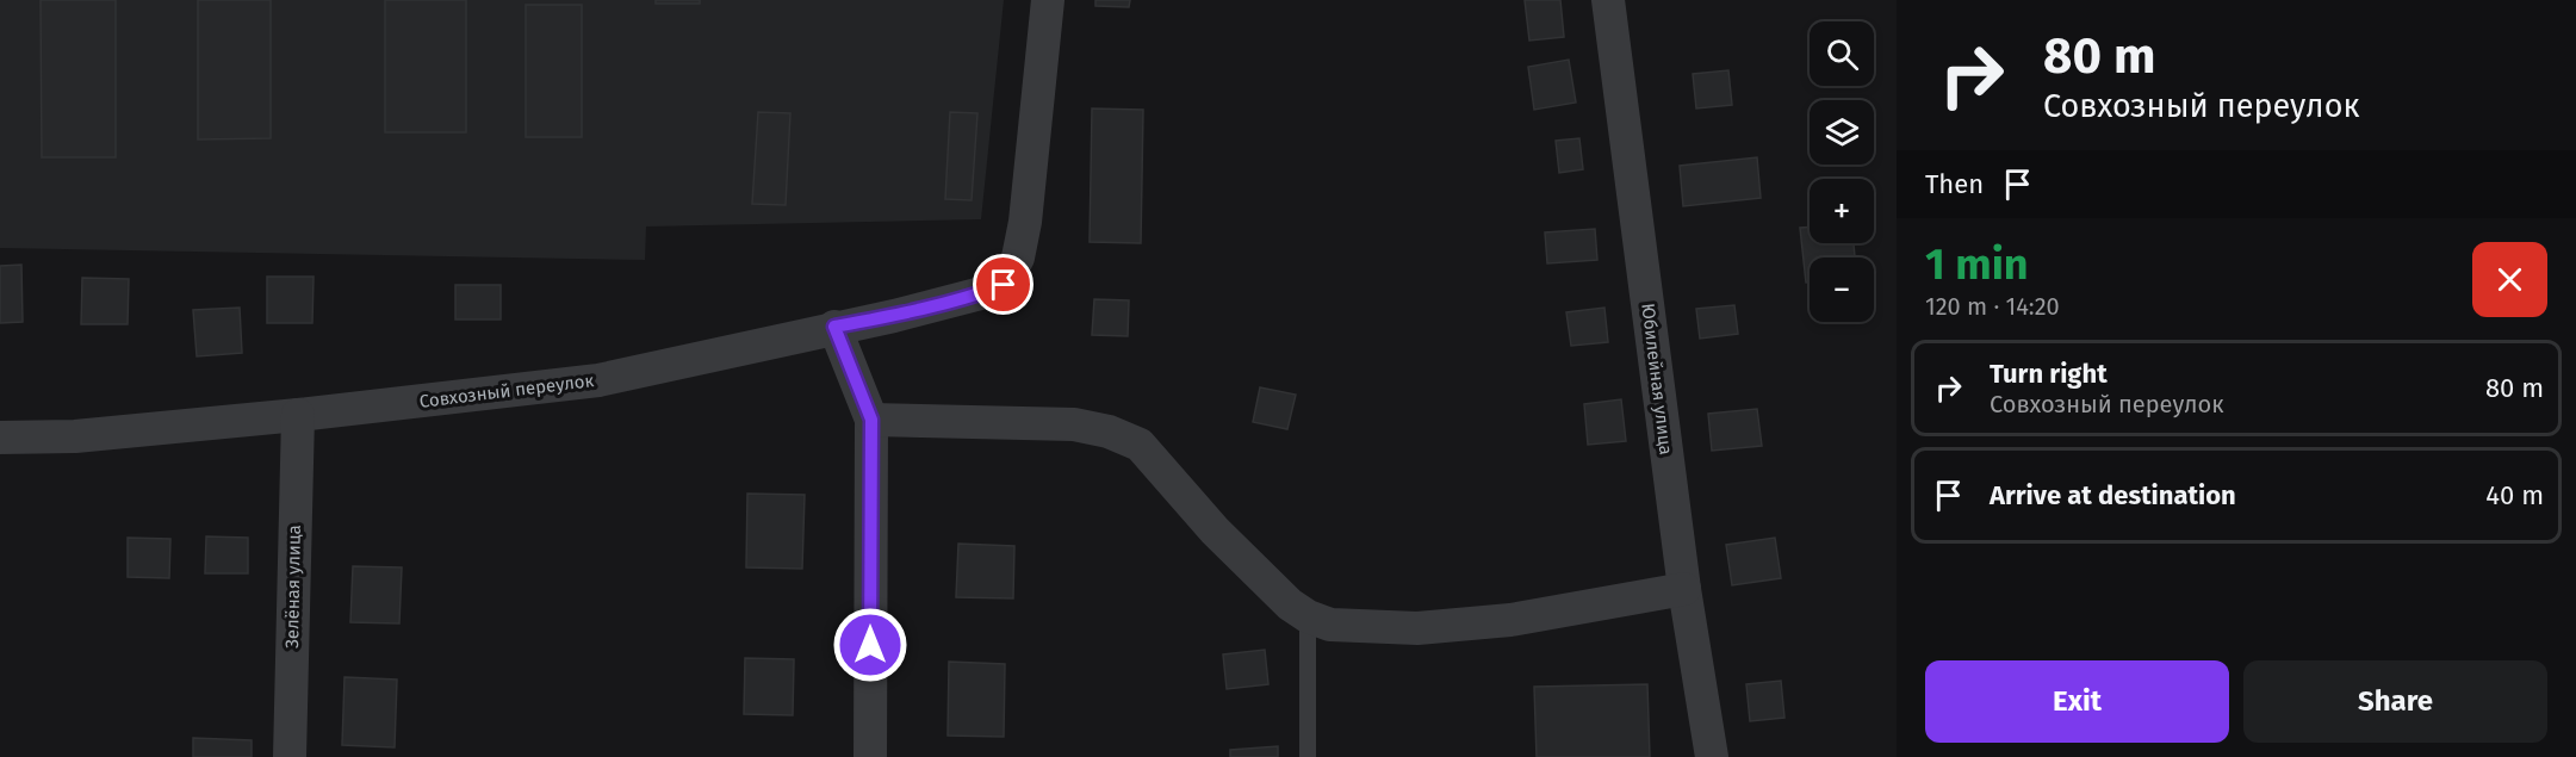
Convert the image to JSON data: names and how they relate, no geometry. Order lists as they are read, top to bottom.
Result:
{
  "streets": {
    "street": ["Юбилейная улица", "Совхозный переулок", "Зелёная улица"]
  },
  "crossings": [
    ["Совхозный переулок", "Зелёная улица"]
  ],
  "page": {
    "turn": ["80 m", "Совхозный переулок"],
    "map_buttons": ["+", "−"],
    "then": "Then",
    "heading": ["1 min", "120 m · 14:20"],
    "list": [
      {
        "name": "Turn right",
        "note": "Совхозный переулок",
        "value": "80 m"
      },
      {
        "name": "Arrive at destination",
        "value": "40 m"
      }
    ],
    "buttons": ["Exit", "Share"]
  }
}
